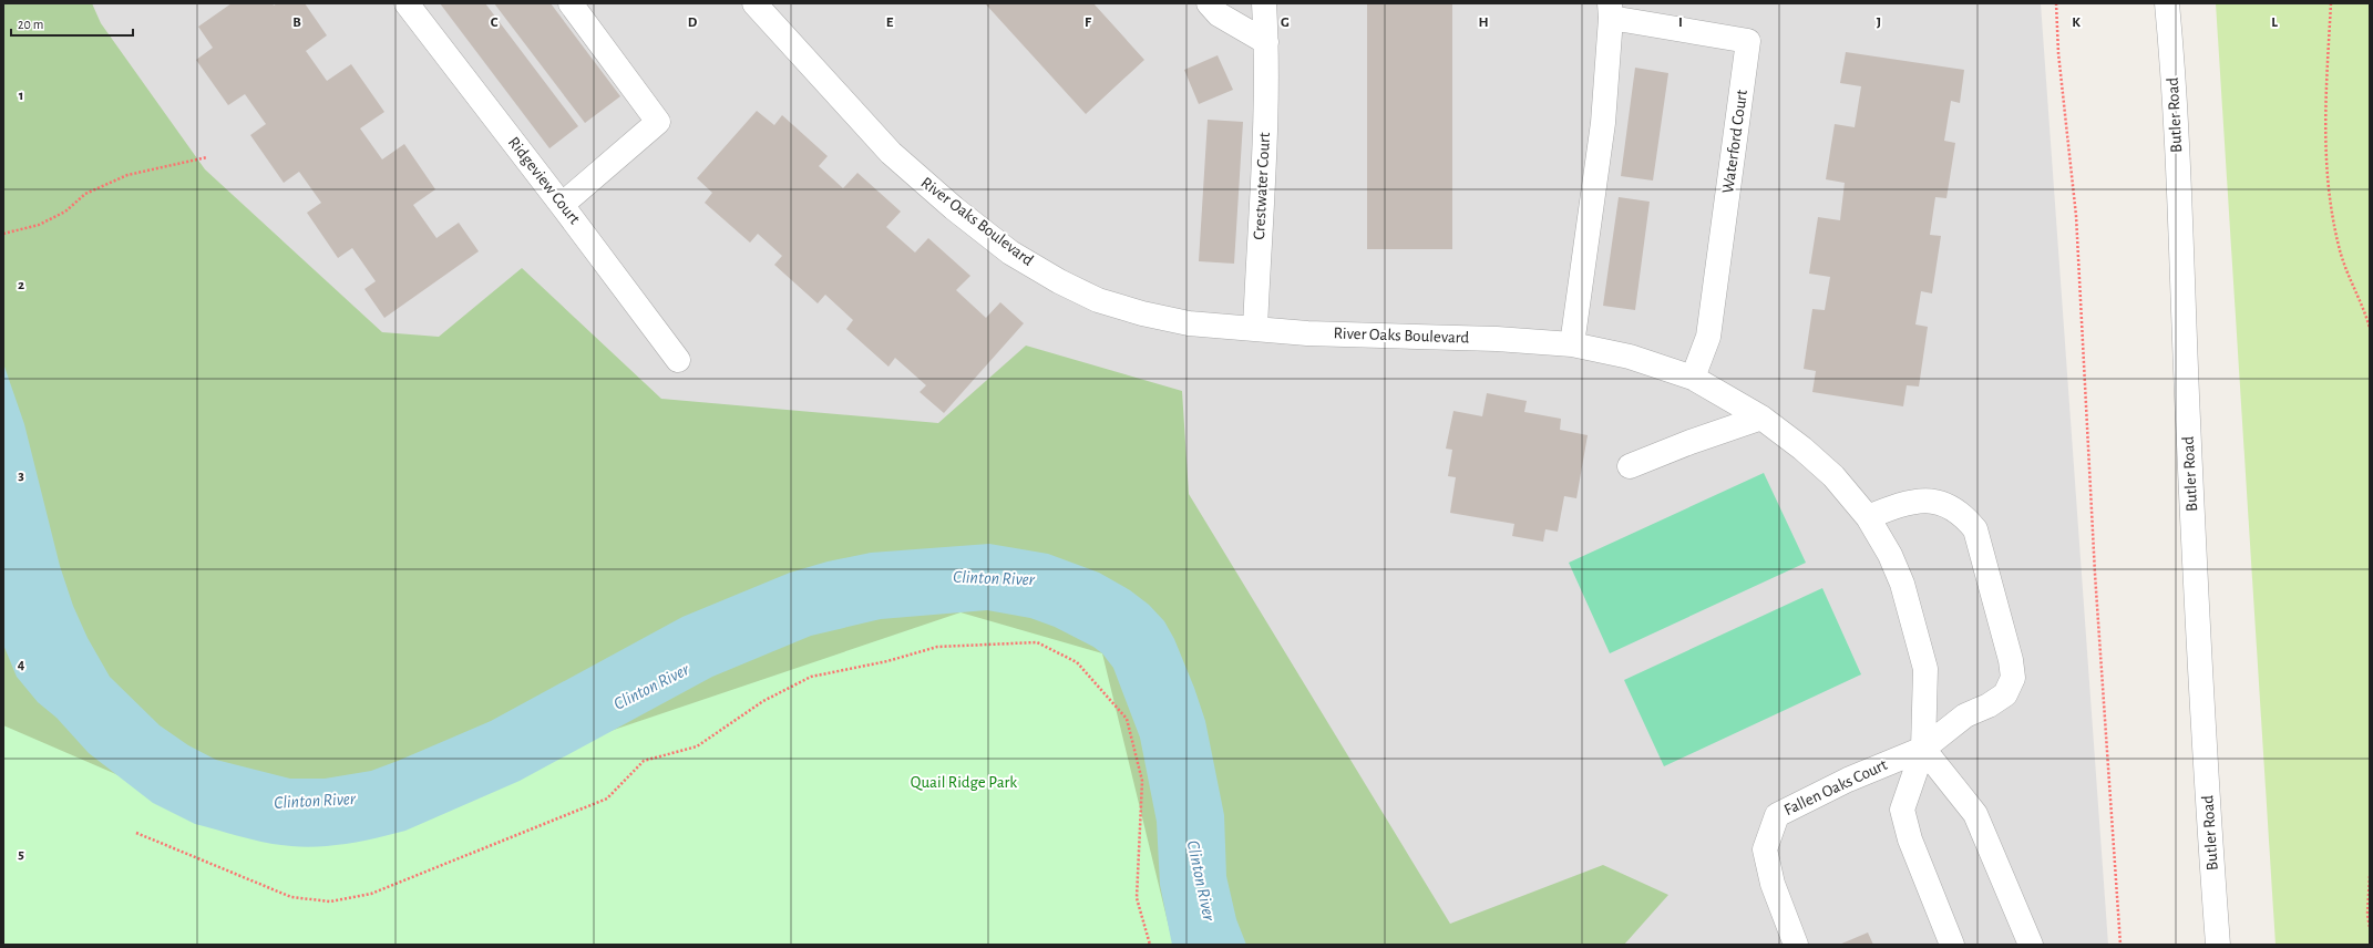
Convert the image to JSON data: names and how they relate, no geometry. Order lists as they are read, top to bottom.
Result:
{
  "streets": {
    "street": [
      "Butler Road",
      "Waterford Court",
      "Ridgeview Court",
      "Crestwater Court",
      "River Oaks Boulevard",
      "Fallen Oaks Court"
    ]
  },
  "crossings": [
    ["Waterford Court", "River Oaks Boulevard"],
    ["Crestwater Court", "River Oaks Boulevard"],
    ["River Oaks Boulevard", "Fallen Oaks Court"]
  ],
  "water": ["Clinton River"],
  "parks": ["Quail Ridge Park"],
  "scale_bar": "20 m",
  "grid": {
    "columns": [
      "B",
      "C",
      "D",
      "E",
      "F",
      "G",
      "H",
      "I",
      "J",
      "K",
      "L"
    ],
    "rows": [
      "1",
      "2",
      "3",
      "4",
      "5"
    ]
  }
}
